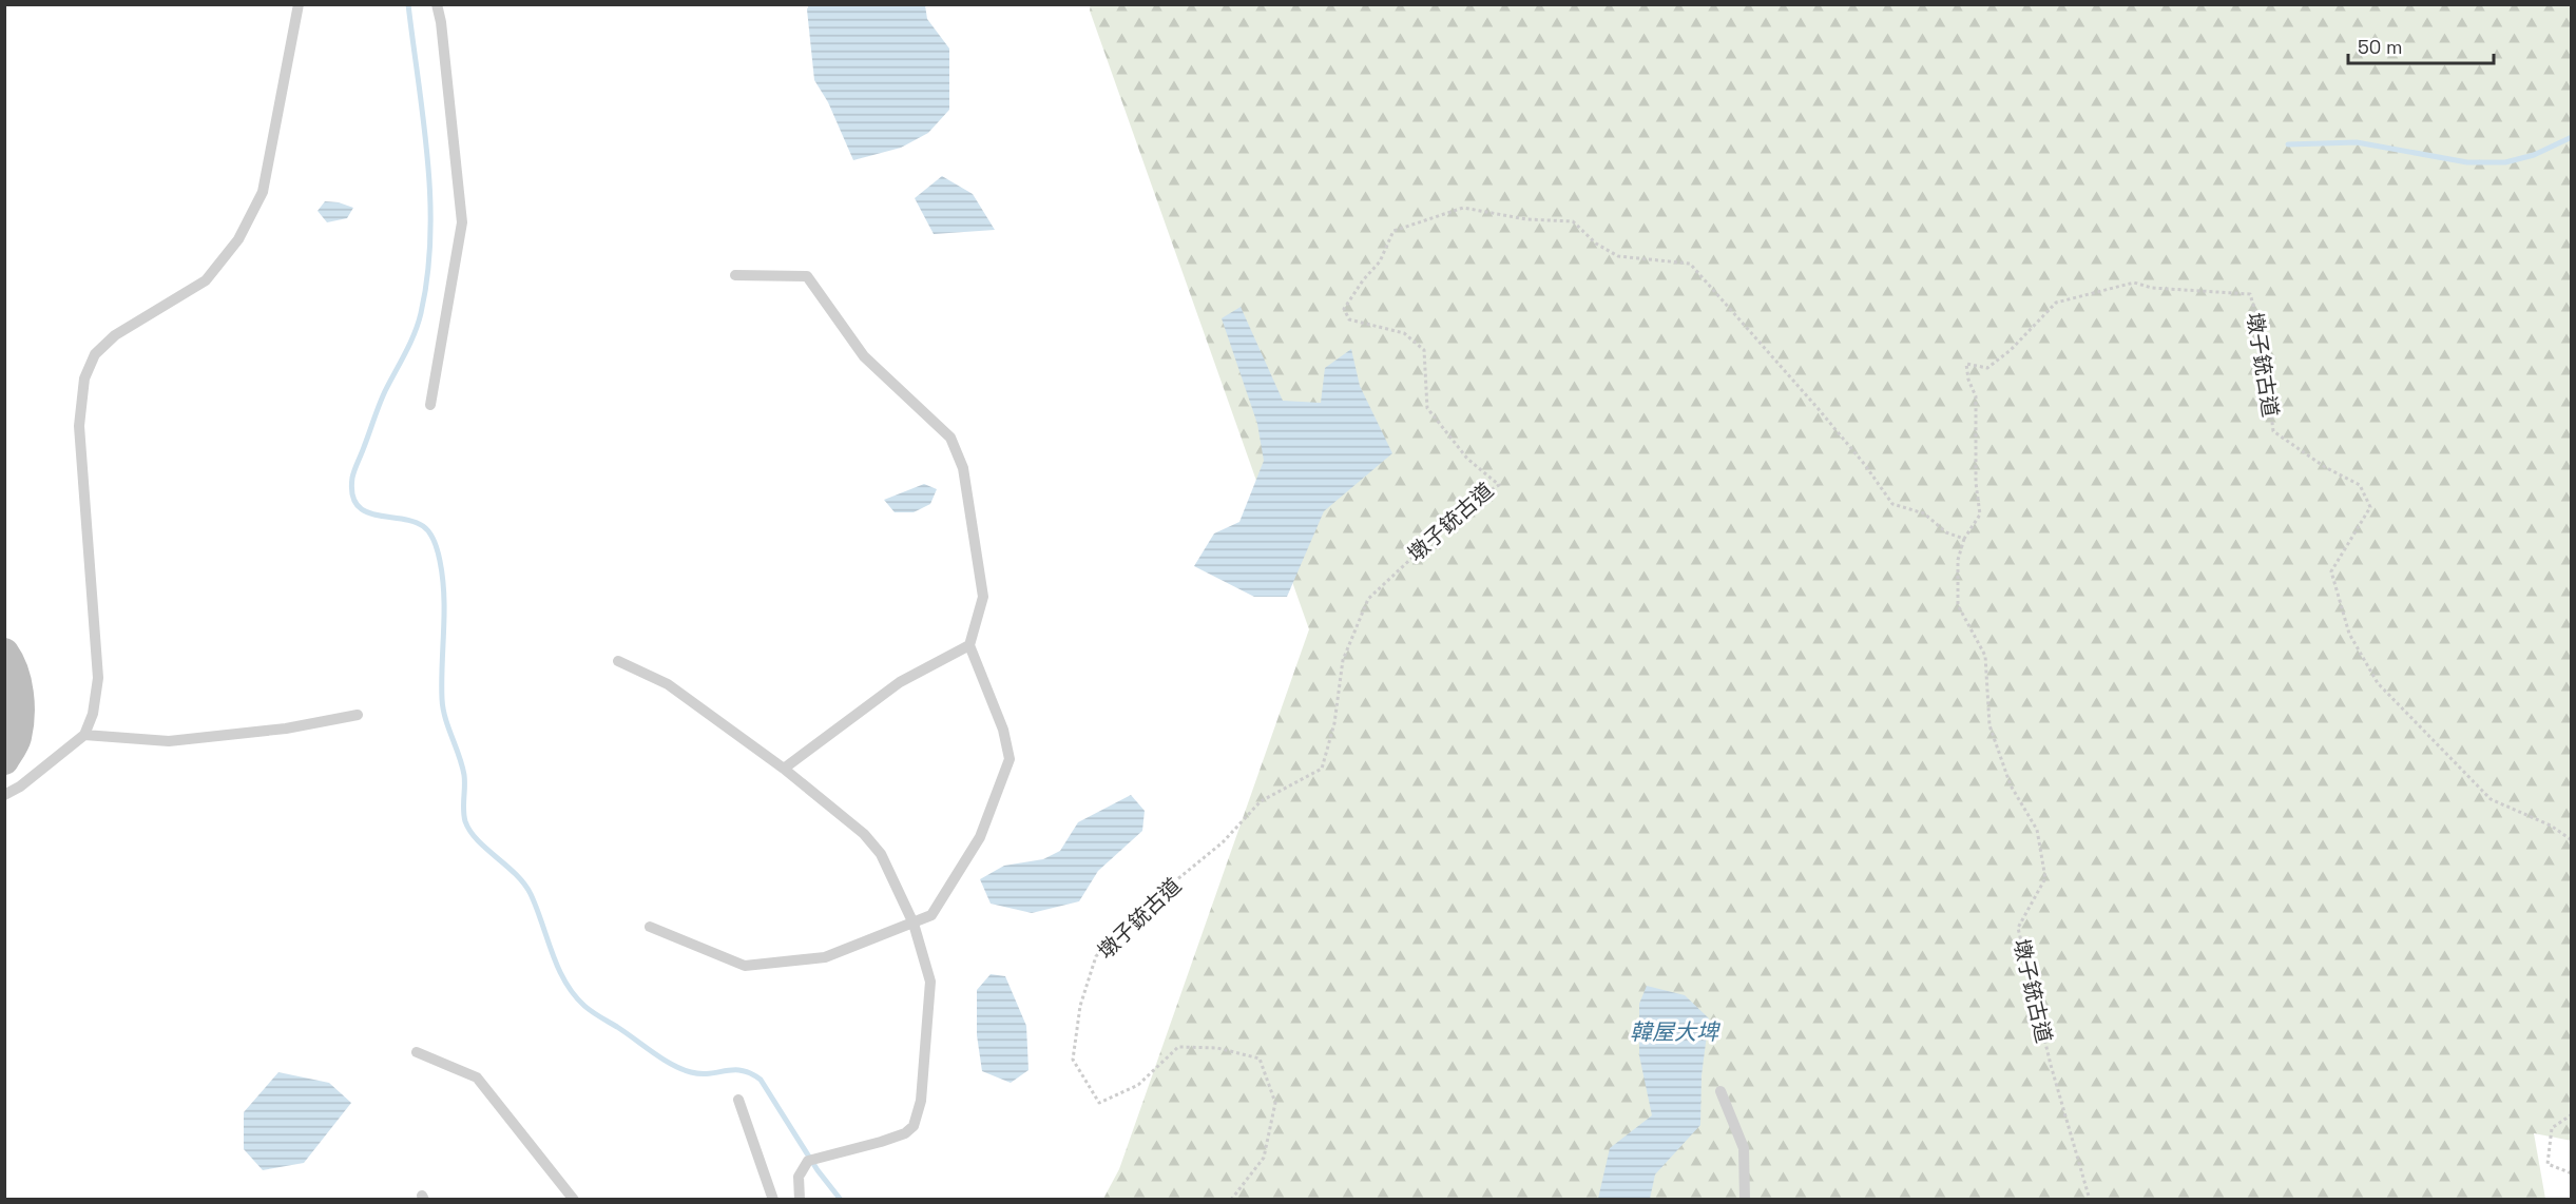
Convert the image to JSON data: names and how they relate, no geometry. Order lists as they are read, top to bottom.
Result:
{
  "streets": {
    "path": ["墩子銃古道"]
  },
  "water": ["韓屋大埤"],
  "scale_bar": "50 m"
}
